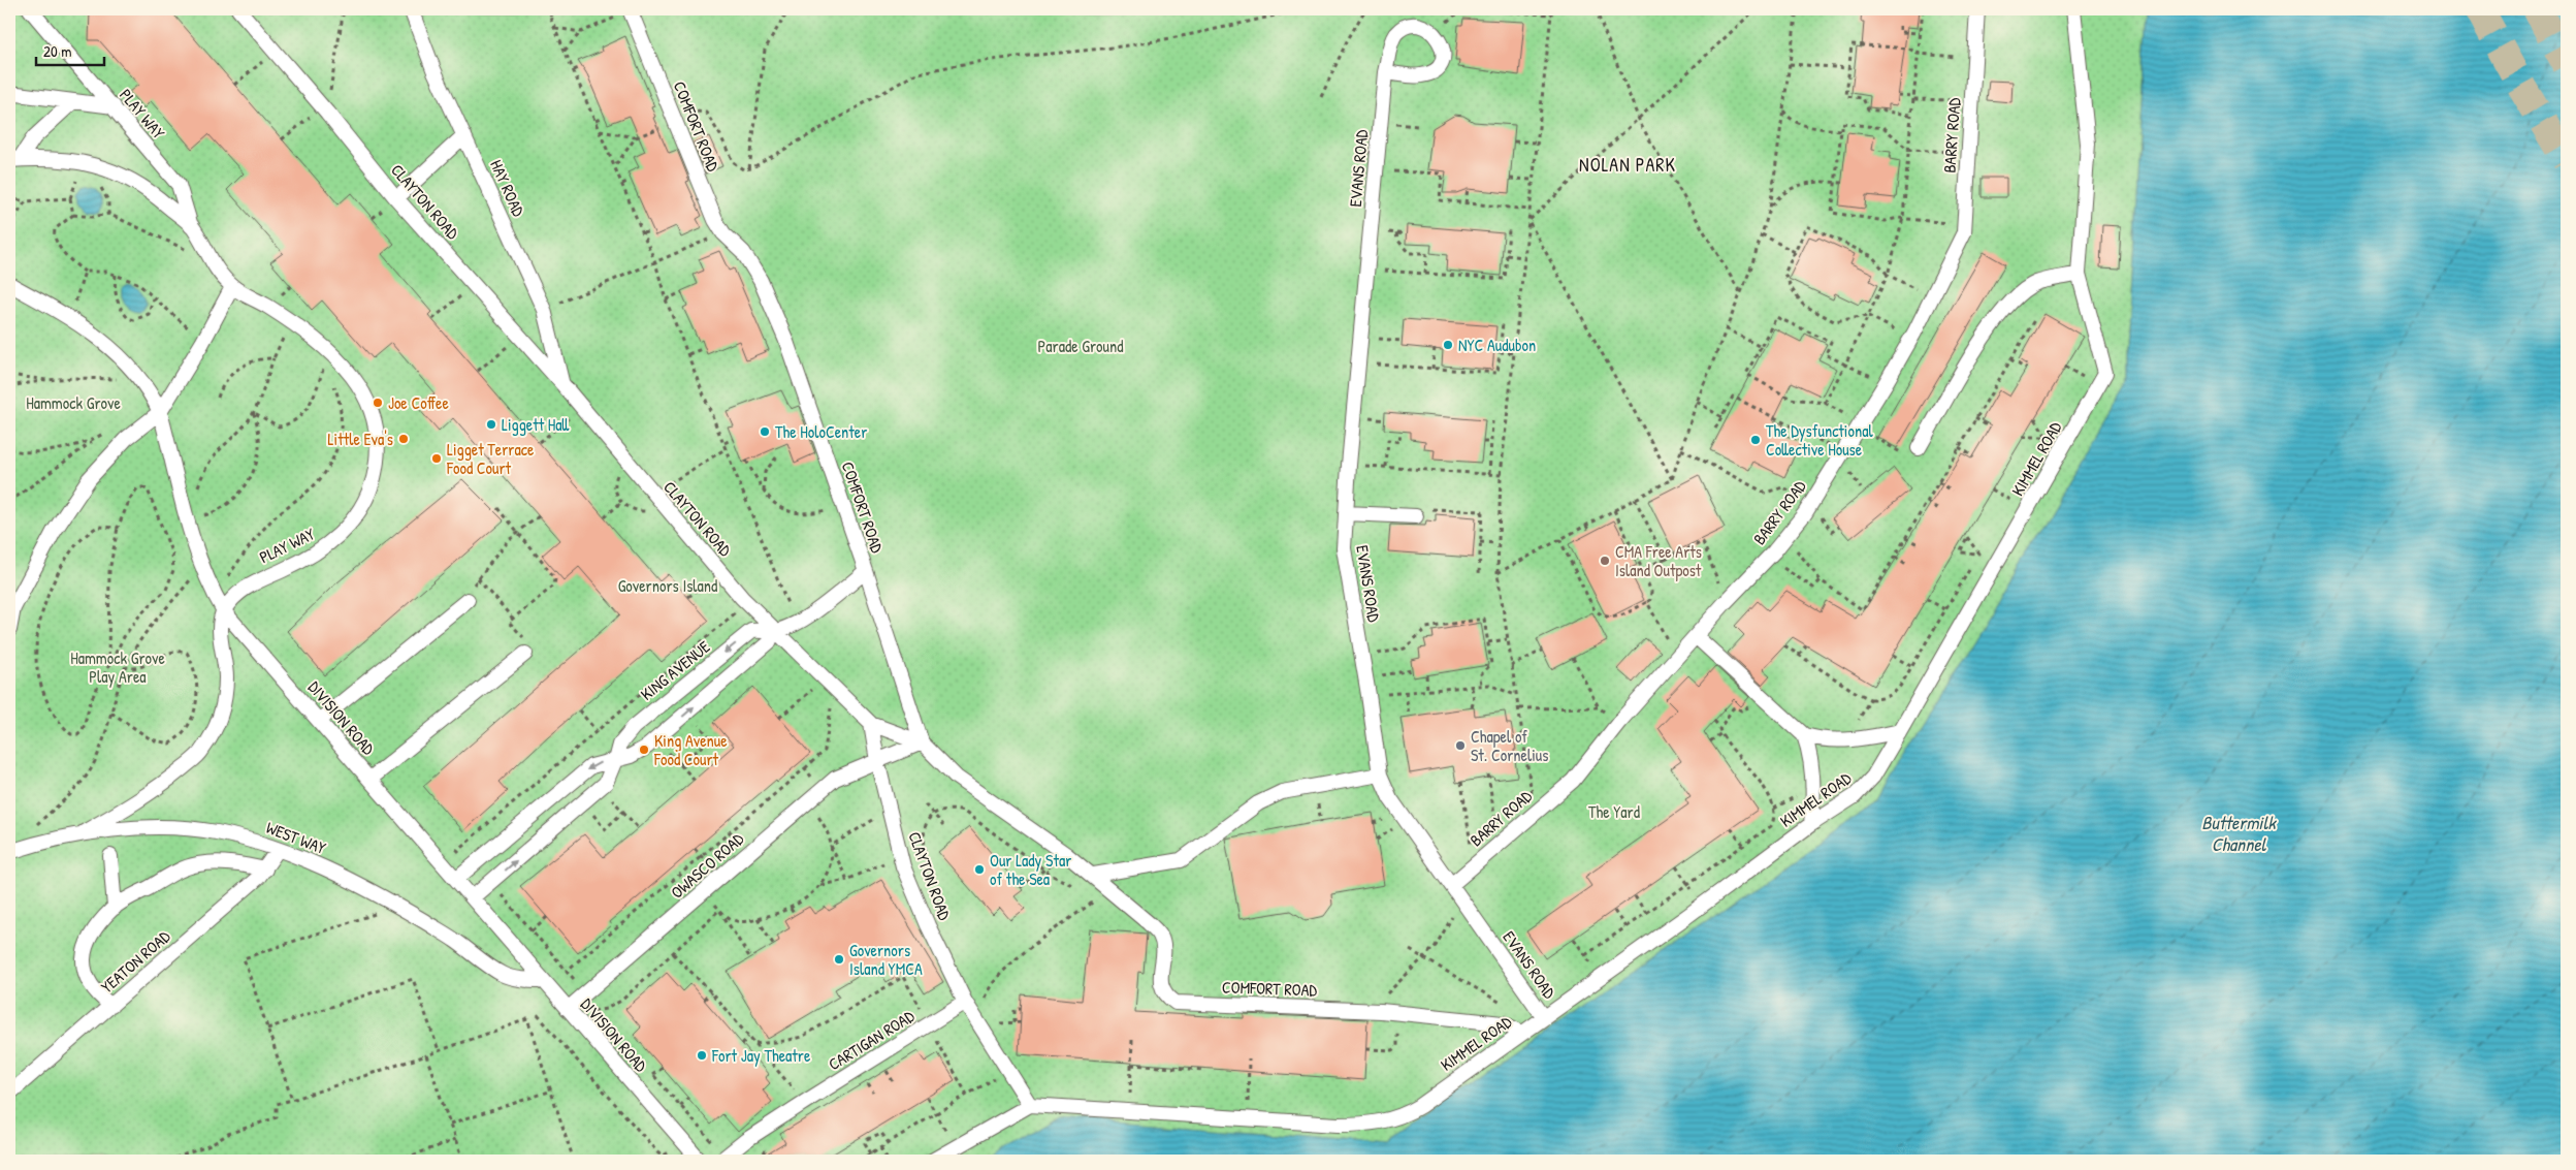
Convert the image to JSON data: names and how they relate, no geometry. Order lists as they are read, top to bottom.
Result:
{
  "streets": {
    "street": [
      "PLAY WAY",
      "COMFORT ROAD",
      "BARRY ROAD",
      "EVANS ROAD",
      "HAY ROAD",
      "CLAYTON ROAD",
      "KIMMEL ROAD",
      "KING AVENUE",
      "DIVISION ROAD",
      "WEST WAY",
      "OWASCO ROAD",
      "YEATON ROAD",
      "CARTIGAN ROAD"
    ]
  },
  "crossings": [
    ["PLAY WAY", "DIVISION ROAD"],
    ["COMFORT ROAD", "KIMMEL ROAD"],
    ["COMFORT ROAD", "KING AVENUE"],
    ["COMFORT ROAD", "OWASCO ROAD"],
    ["BARRY ROAD", "EVANS ROAD"],
    ["EVANS ROAD", "KIMMEL ROAD"],
    ["HAY ROAD", "CLAYTON ROAD"],
    ["CLAYTON ROAD", "KIMMEL ROAD"],
    ["CLAYTON ROAD", "KING AVENUE"],
    ["CLAYTON ROAD", "OWASCO ROAD"],
    ["CLAYTON ROAD", "CARTIGAN ROAD"],
    ["KING AVENUE", "DIVISION ROAD"],
    ["DIVISION ROAD", "WEST WAY"],
    ["DIVISION ROAD", "OWASCO ROAD"],
    ["WEST WAY", "YEATON ROAD"]
  ],
  "districts": ["NOLAN PARK"],
  "water": ["Buttermilk Channel"],
  "parks": [
    "Parade Ground",
    "Hammock Grove",
    "Governors Island",
    "Hammock Grove Play Area",
    "The Yard"
  ],
  "places": [
    "NYC Audubon",
    "Joe Coffee",
    "Liggett Hall",
    "The HoloCenter",
    "Little Eva's",
    "The Dysfunctional Collective House",
    "Ligget Terrace Food Court",
    "CMA Free Arts Island Outpost",
    "Chapel of St. Cornelius",
    "King Avenue Food Court",
    "Our Lady Star of the Sea",
    "Governors Island YMCA",
    "Fort Jay Theatre"
  ],
  "scale_bar": "20 m"
}
